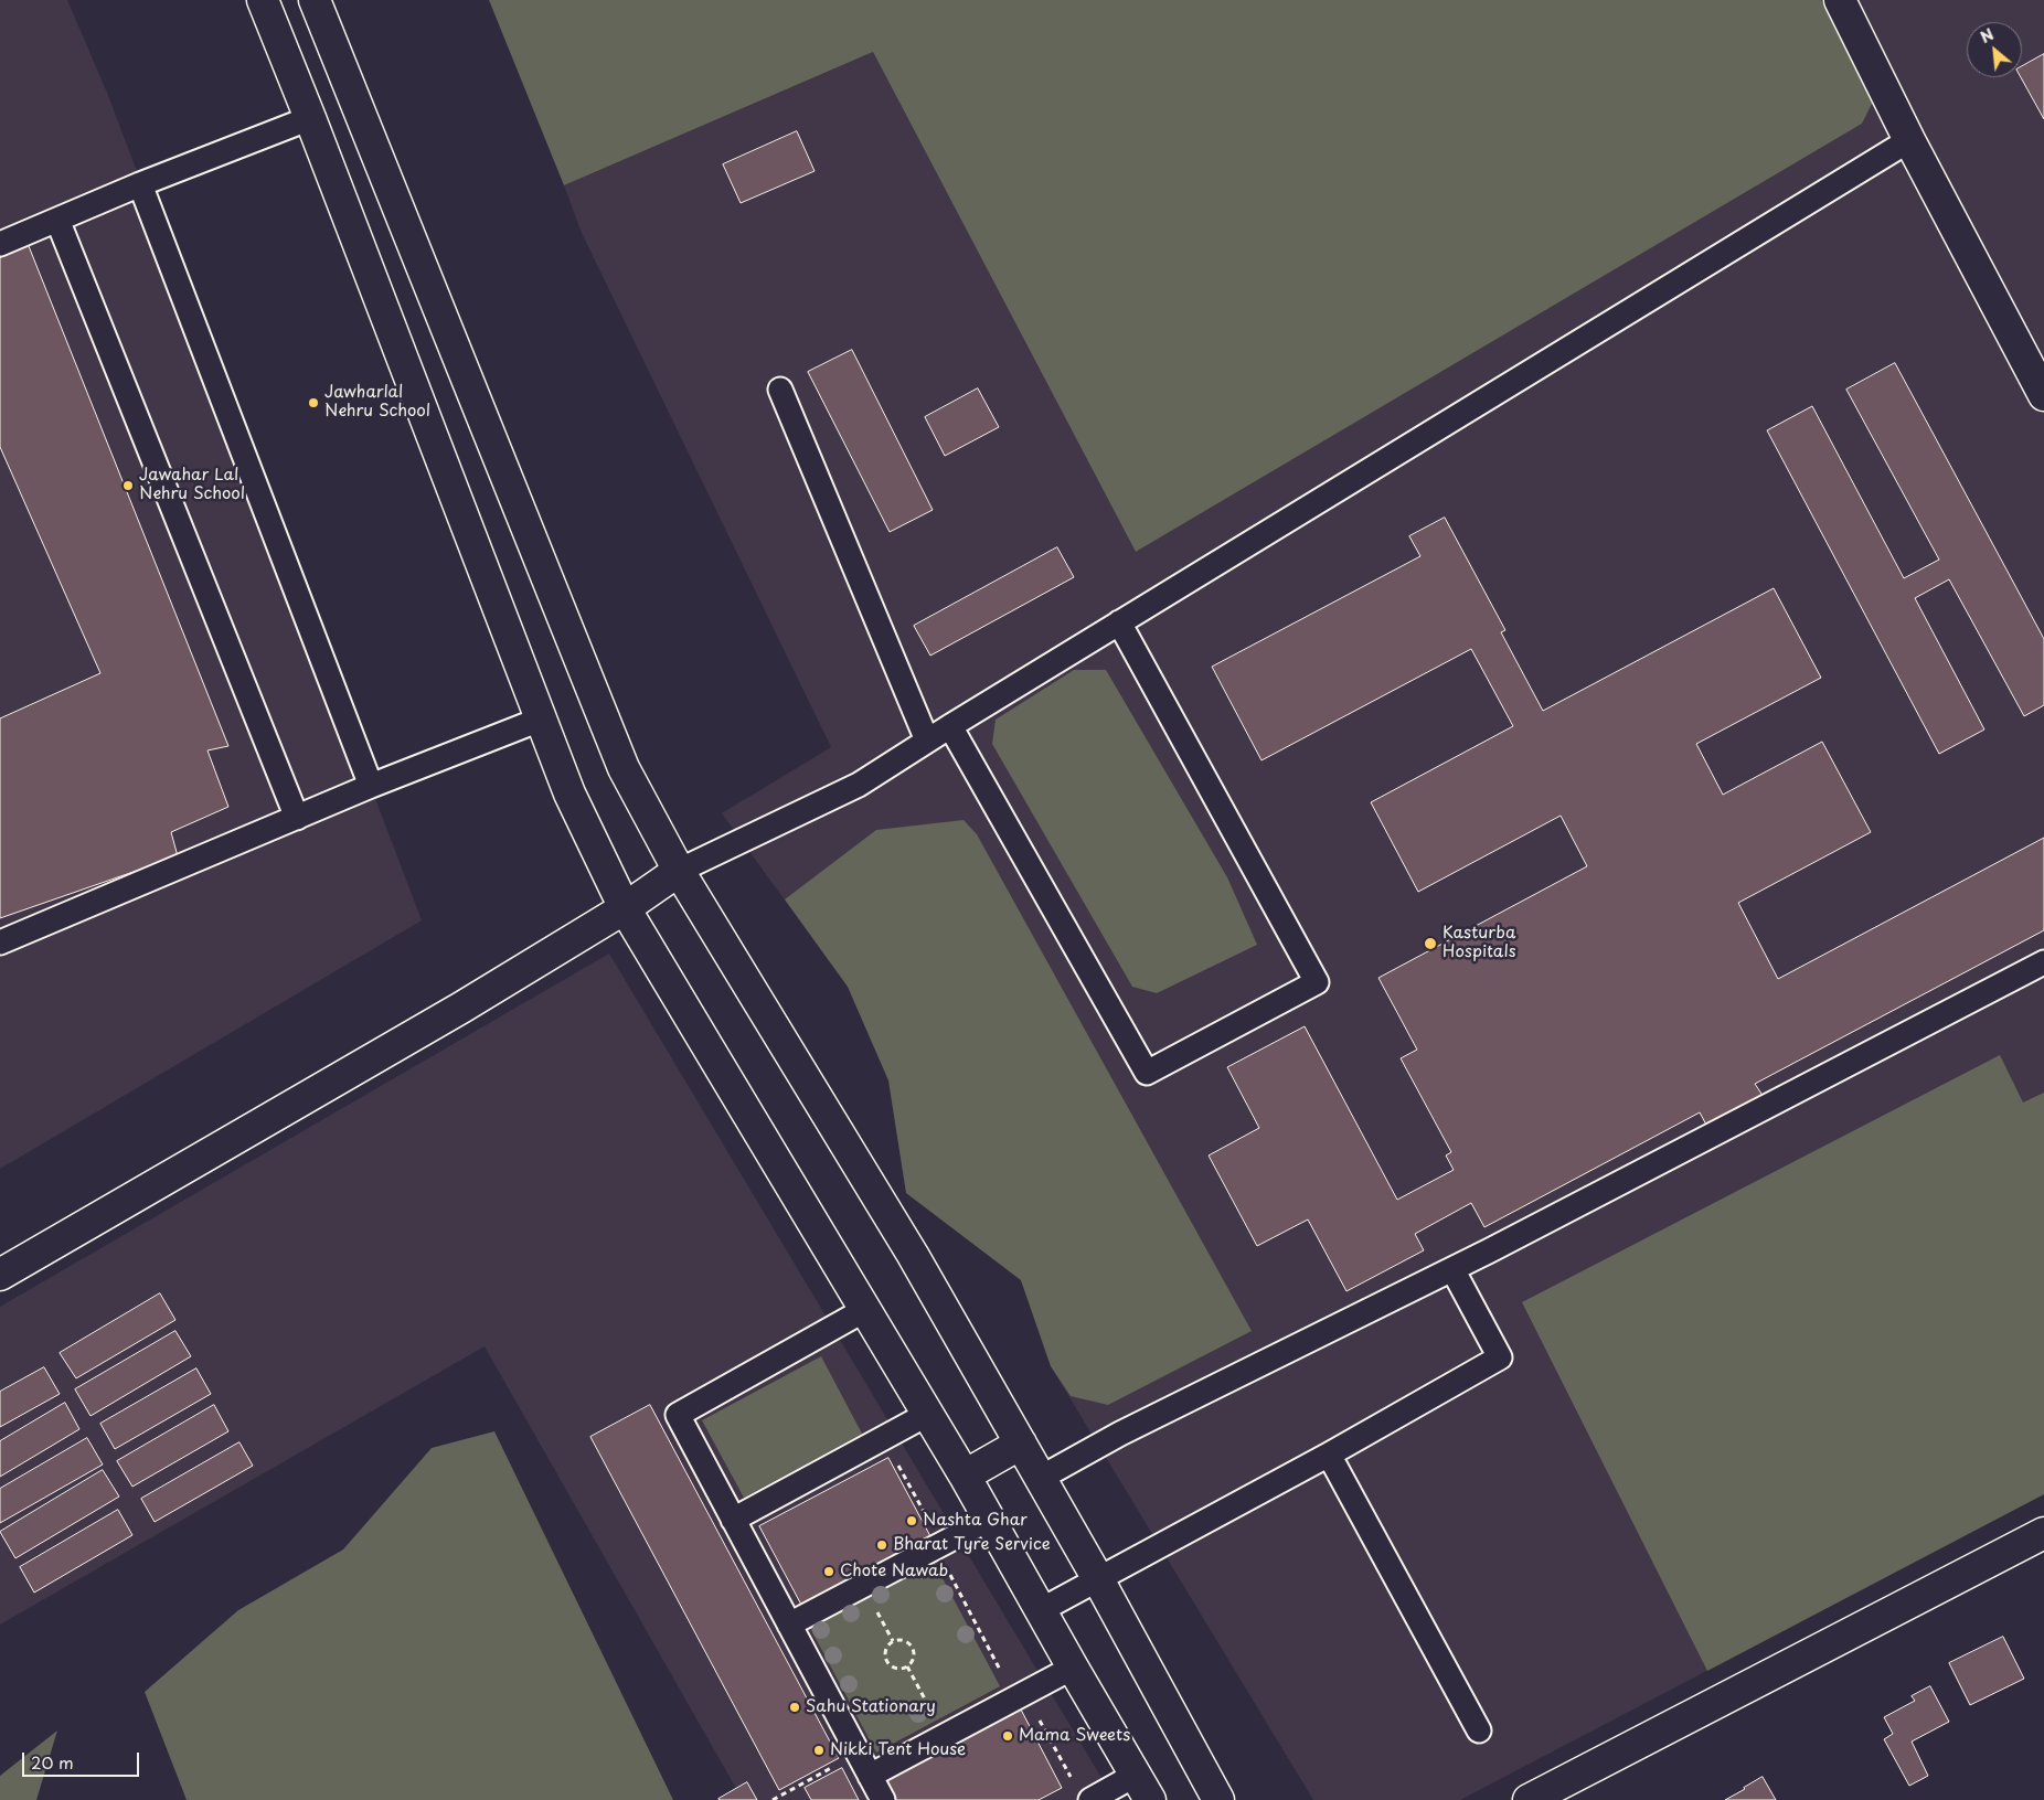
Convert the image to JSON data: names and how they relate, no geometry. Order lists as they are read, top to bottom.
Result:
{
  "places": [
    "Jawharlal Nehru School",
    "Jawahar Lal Nehru School",
    "Kasturba Hospitals",
    "Nashta Ghar",
    "Bharat Tyre Service",
    "Chote Nawab",
    "Sahu Stationary",
    "Mama Sweets",
    "Nikki Tent House"
  ],
  "scale_bar": "20 m",
  "north": "top left"
}
